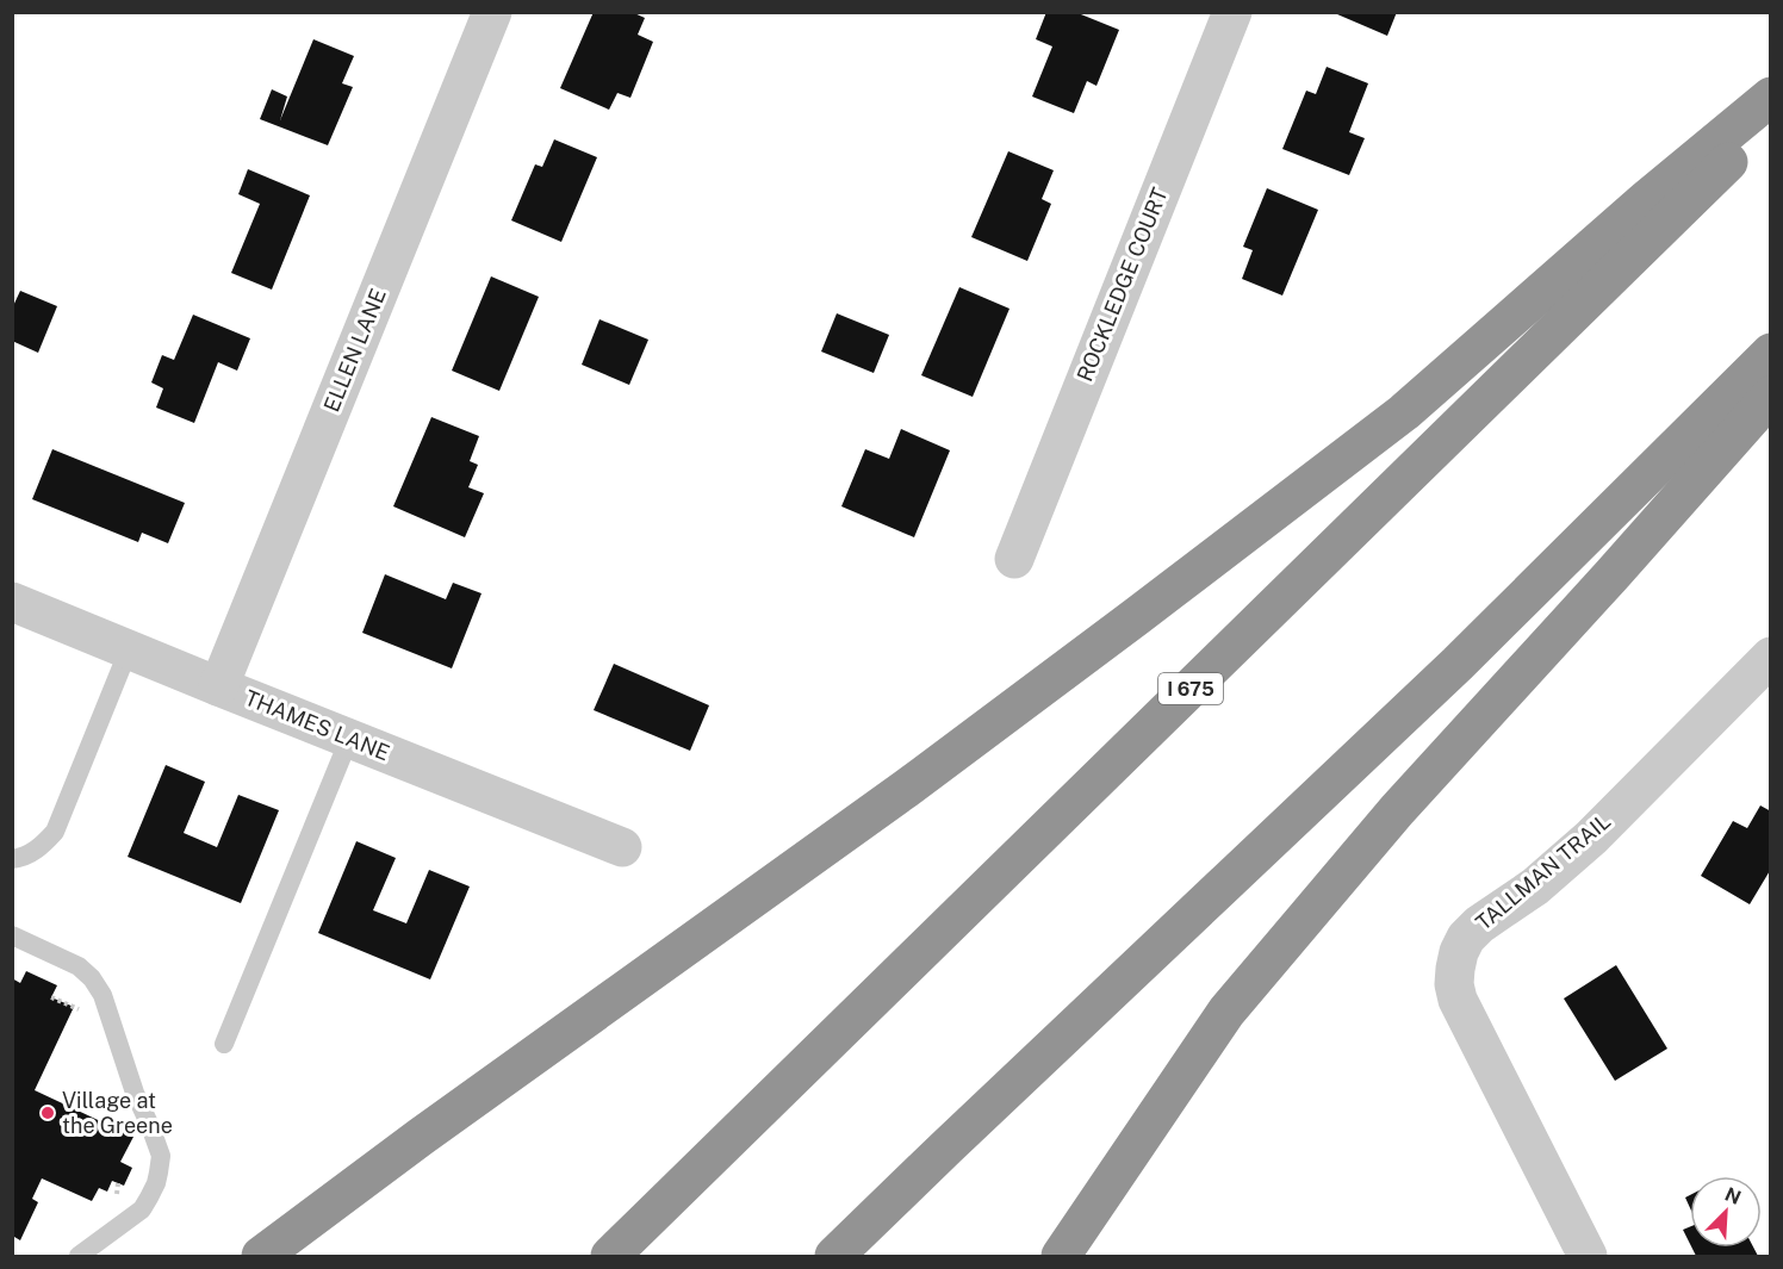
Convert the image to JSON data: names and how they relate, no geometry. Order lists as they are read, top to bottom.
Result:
{
  "streets": {
    "highway": ["I 675"],
    "street": [
      "ROCKLEDGE COURT",
      "ELLEN LANE",
      "THAMES LANE",
      "TALLMAN TRAIL"
    ]
  },
  "crossings": [
    ["ELLEN LANE", "THAMES LANE"]
  ],
  "places": ["Village at the Greene"],
  "north": "top right"
}
